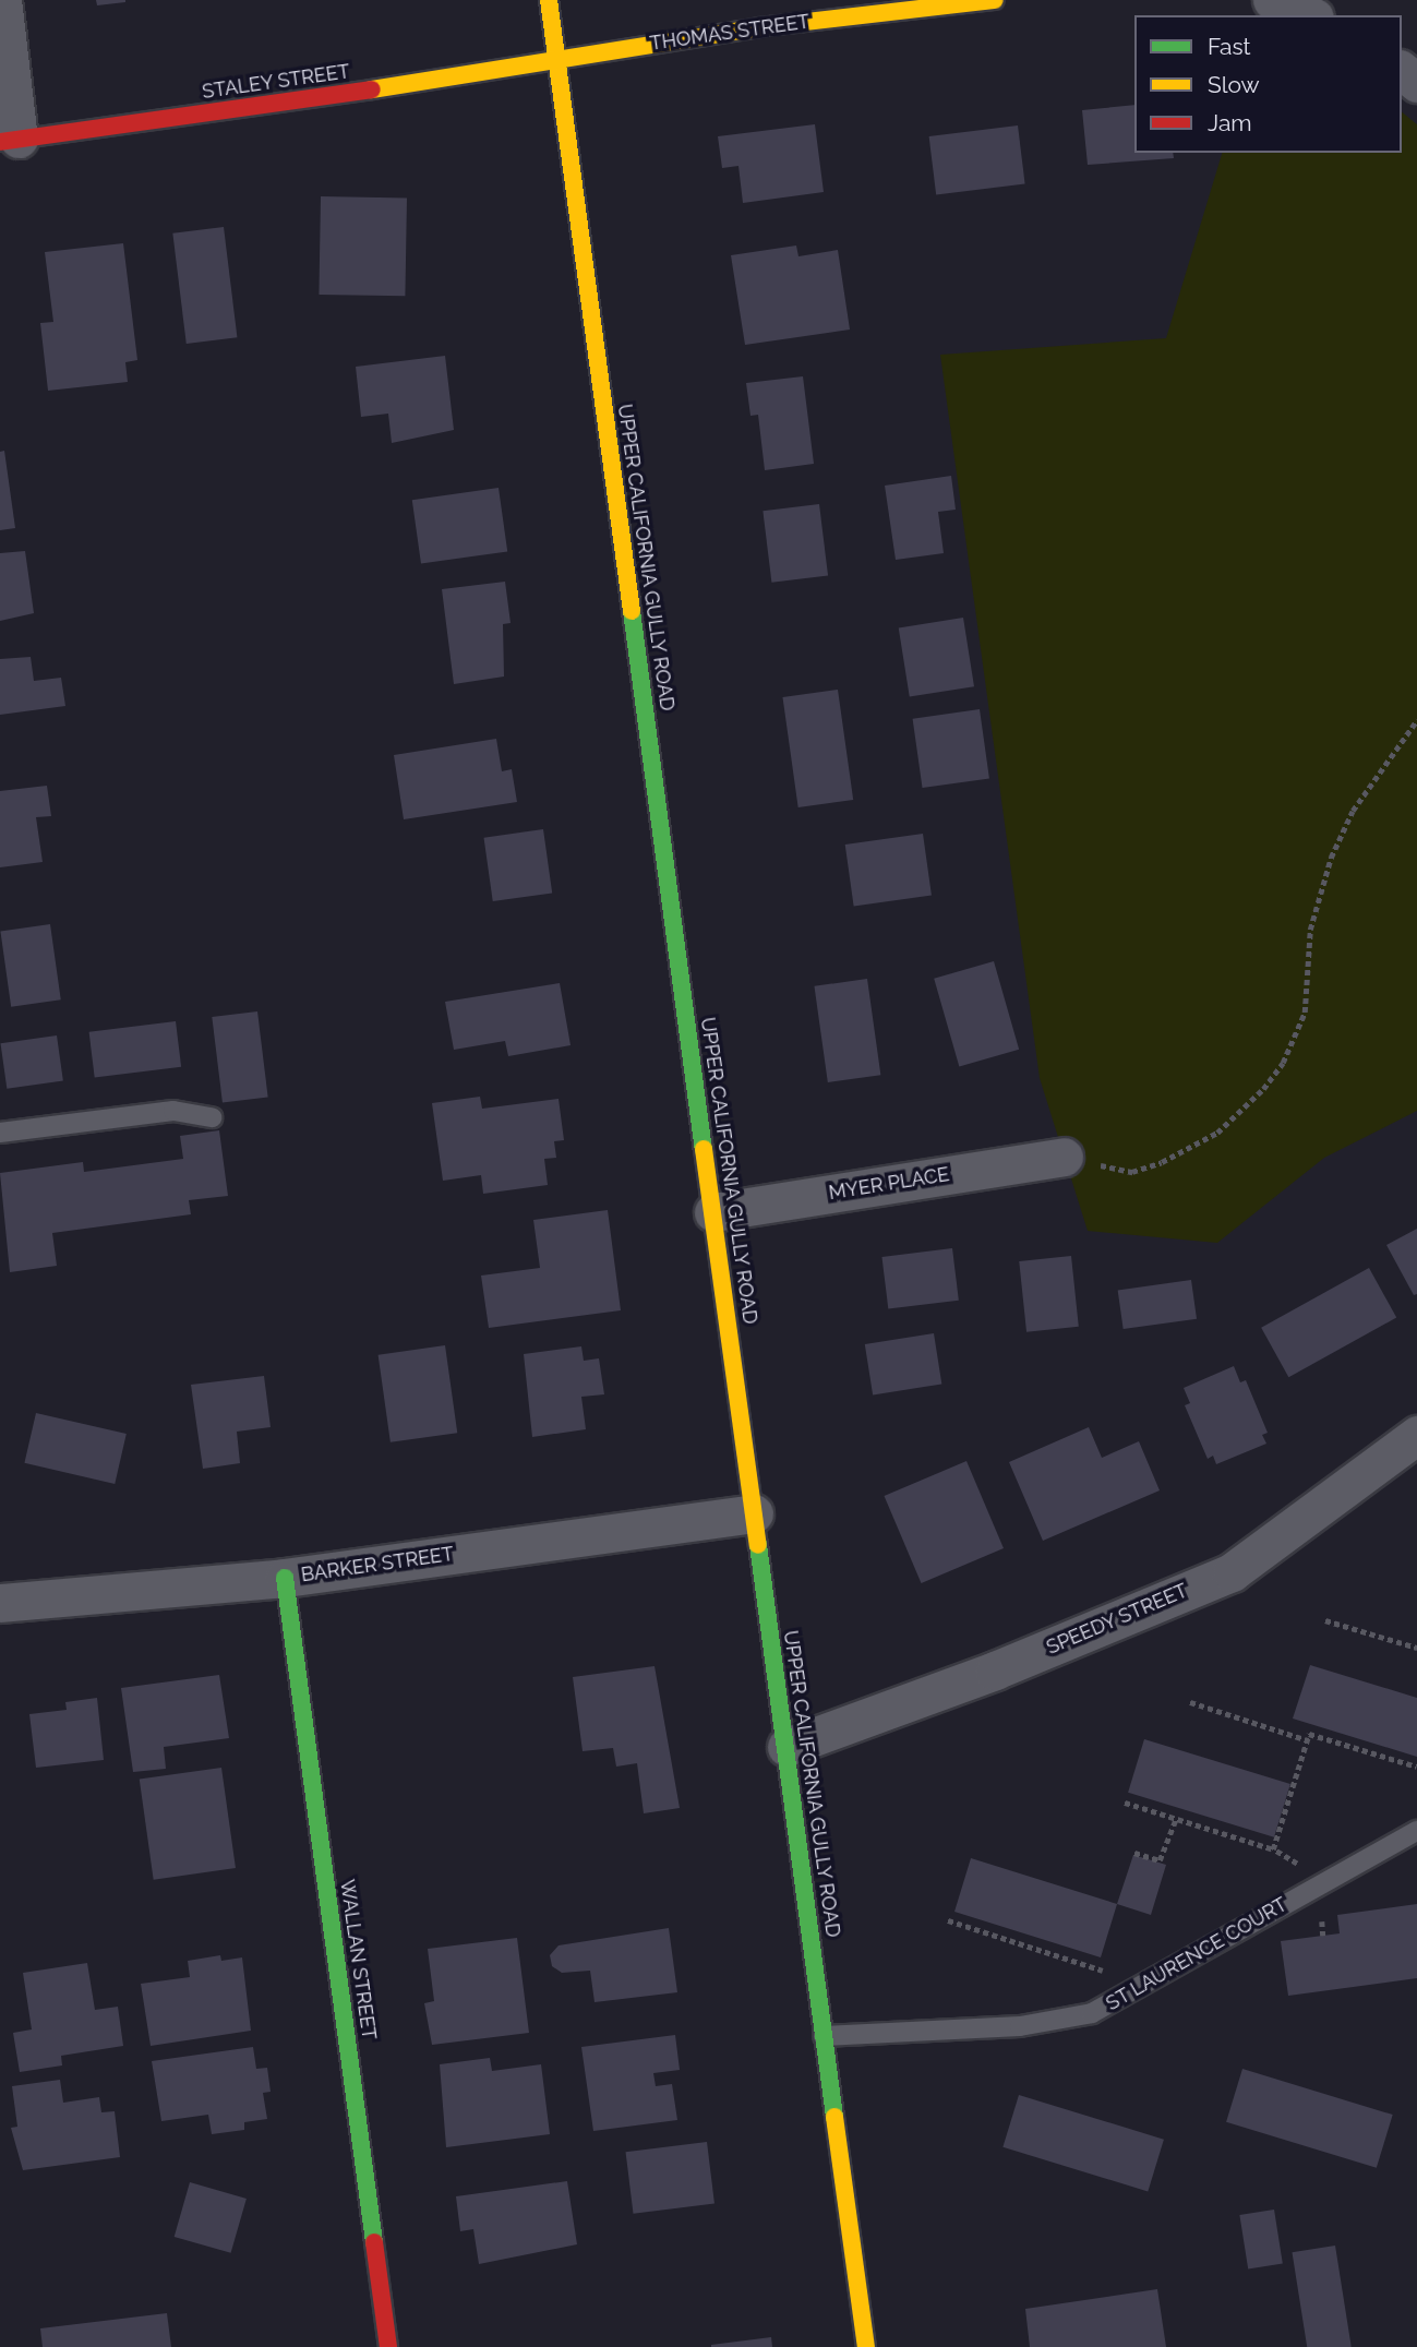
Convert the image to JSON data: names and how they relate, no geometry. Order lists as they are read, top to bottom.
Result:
{
  "streets": {
    "street": [
      "THOMAS STREET",
      "STALEY STREET",
      "UPPER CALIFORNIA GULLY ROAD",
      "MYER PLACE",
      "BARKER STREET",
      "SPEEDY STREET",
      "WALLAN STREET"
    ],
    "lane": ["ST LAURENCE COURT"]
  },
  "crossings": [
    ["THOMAS STREET", "STALEY STREET"],
    ["THOMAS STREET", "UPPER CALIFORNIA GULLY ROAD"],
    ["STALEY STREET", "UPPER CALIFORNIA GULLY ROAD"],
    ["UPPER CALIFORNIA GULLY ROAD", "MYER PLACE"],
    ["UPPER CALIFORNIA GULLY ROAD", "BARKER STREET"],
    ["UPPER CALIFORNIA GULLY ROAD", "SPEEDY STREET"],
    ["UPPER CALIFORNIA GULLY ROAD", "ST LAURENCE COURT"],
    ["BARKER STREET", "WALLAN STREET"]
  ],
  "legend": ["Fast", "Slow", "Jam"]
}
